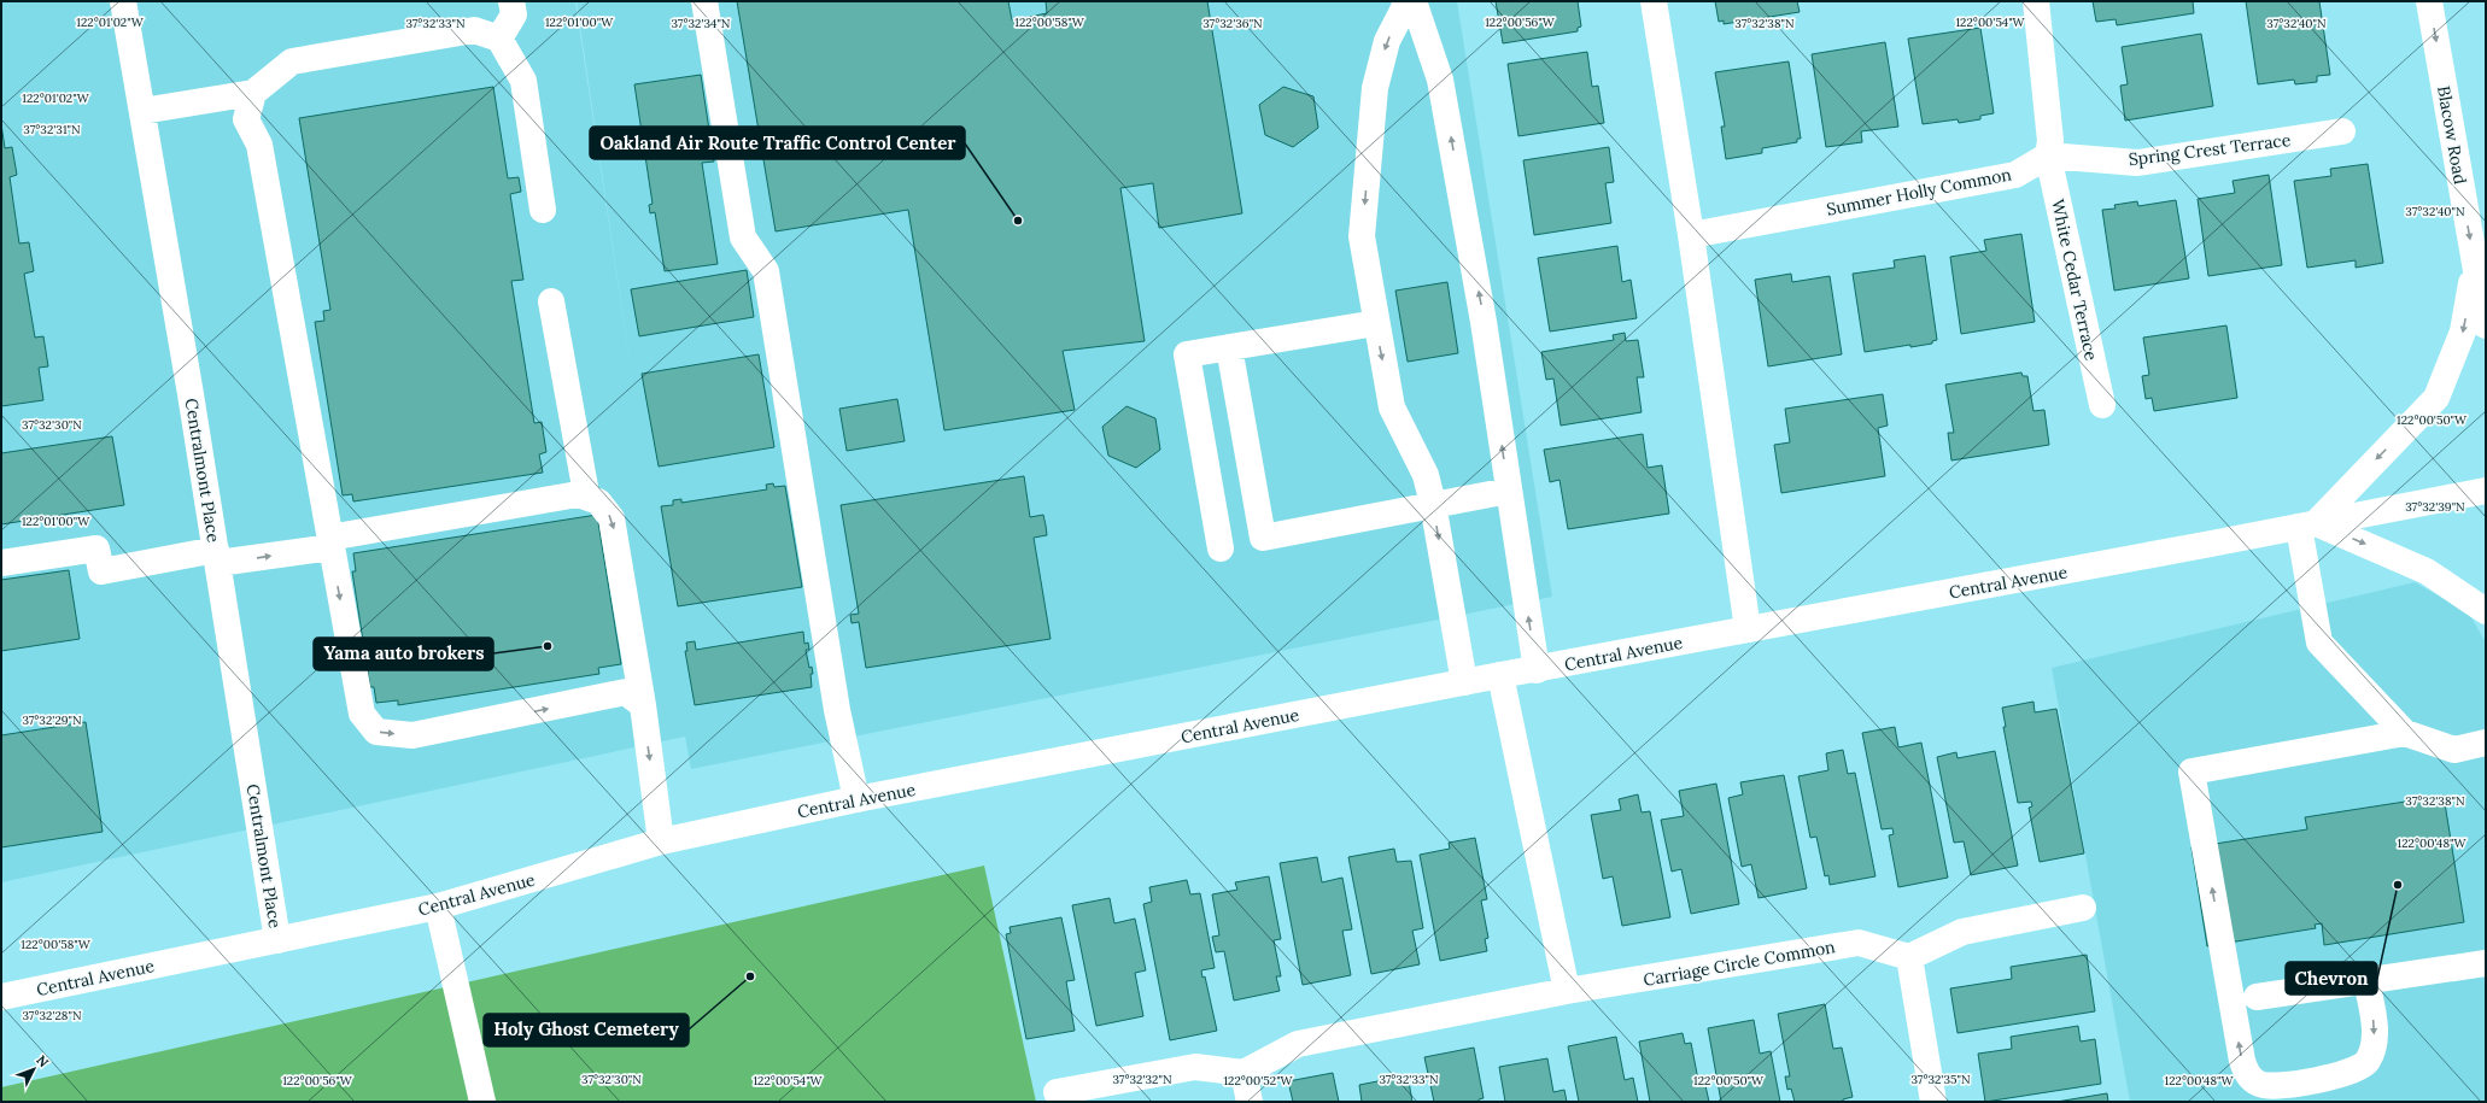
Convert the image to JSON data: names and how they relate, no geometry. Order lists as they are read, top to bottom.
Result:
{
  "streets": {
    "street": [
      "Blacow Road",
      "Spring Crest Terrace",
      "Summer Holly Common",
      "White Cedar Terrace",
      "Centralmont Place",
      "Central Avenue",
      "Carriage Circle Common"
    ]
  },
  "crossings": [
    ["Spring Crest Terrace", "Summer Holly Common"],
    ["Spring Crest Terrace", "White Cedar Terrace"],
    ["Summer Holly Common", "White Cedar Terrace"],
    ["Centralmont Place", "Central Avenue"]
  ],
  "one_way": ["Blacow Road"],
  "places": [
    "Oakland Air Route Traffic Control Center",
    "Yama auto brokers",
    "Chevron",
    "Holy Ghost Cemetery"
  ],
  "north": "top right",
  "coordinates": [
    "122°01'02\"W",
    "122°01'00\"W",
    "122°00'58\"W",
    "122°00'56\"W",
    "122°00'54\"W",
    "37°32'34\"N",
    "37°32'36\"N",
    "37°32'38\"N",
    "37°32'40\"N",
    "37°32'33\"N",
    "37°32'31\"N",
    "122°00'50\"W",
    "37°32'30\"N",
    "37°32'39\"N",
    "37°32'29\"N",
    "122°00'48\"W",
    "37°32'28\"N",
    "37°32'32\"N",
    "37°32'35\"N",
    "122°00'52\"W"
  ]
}
